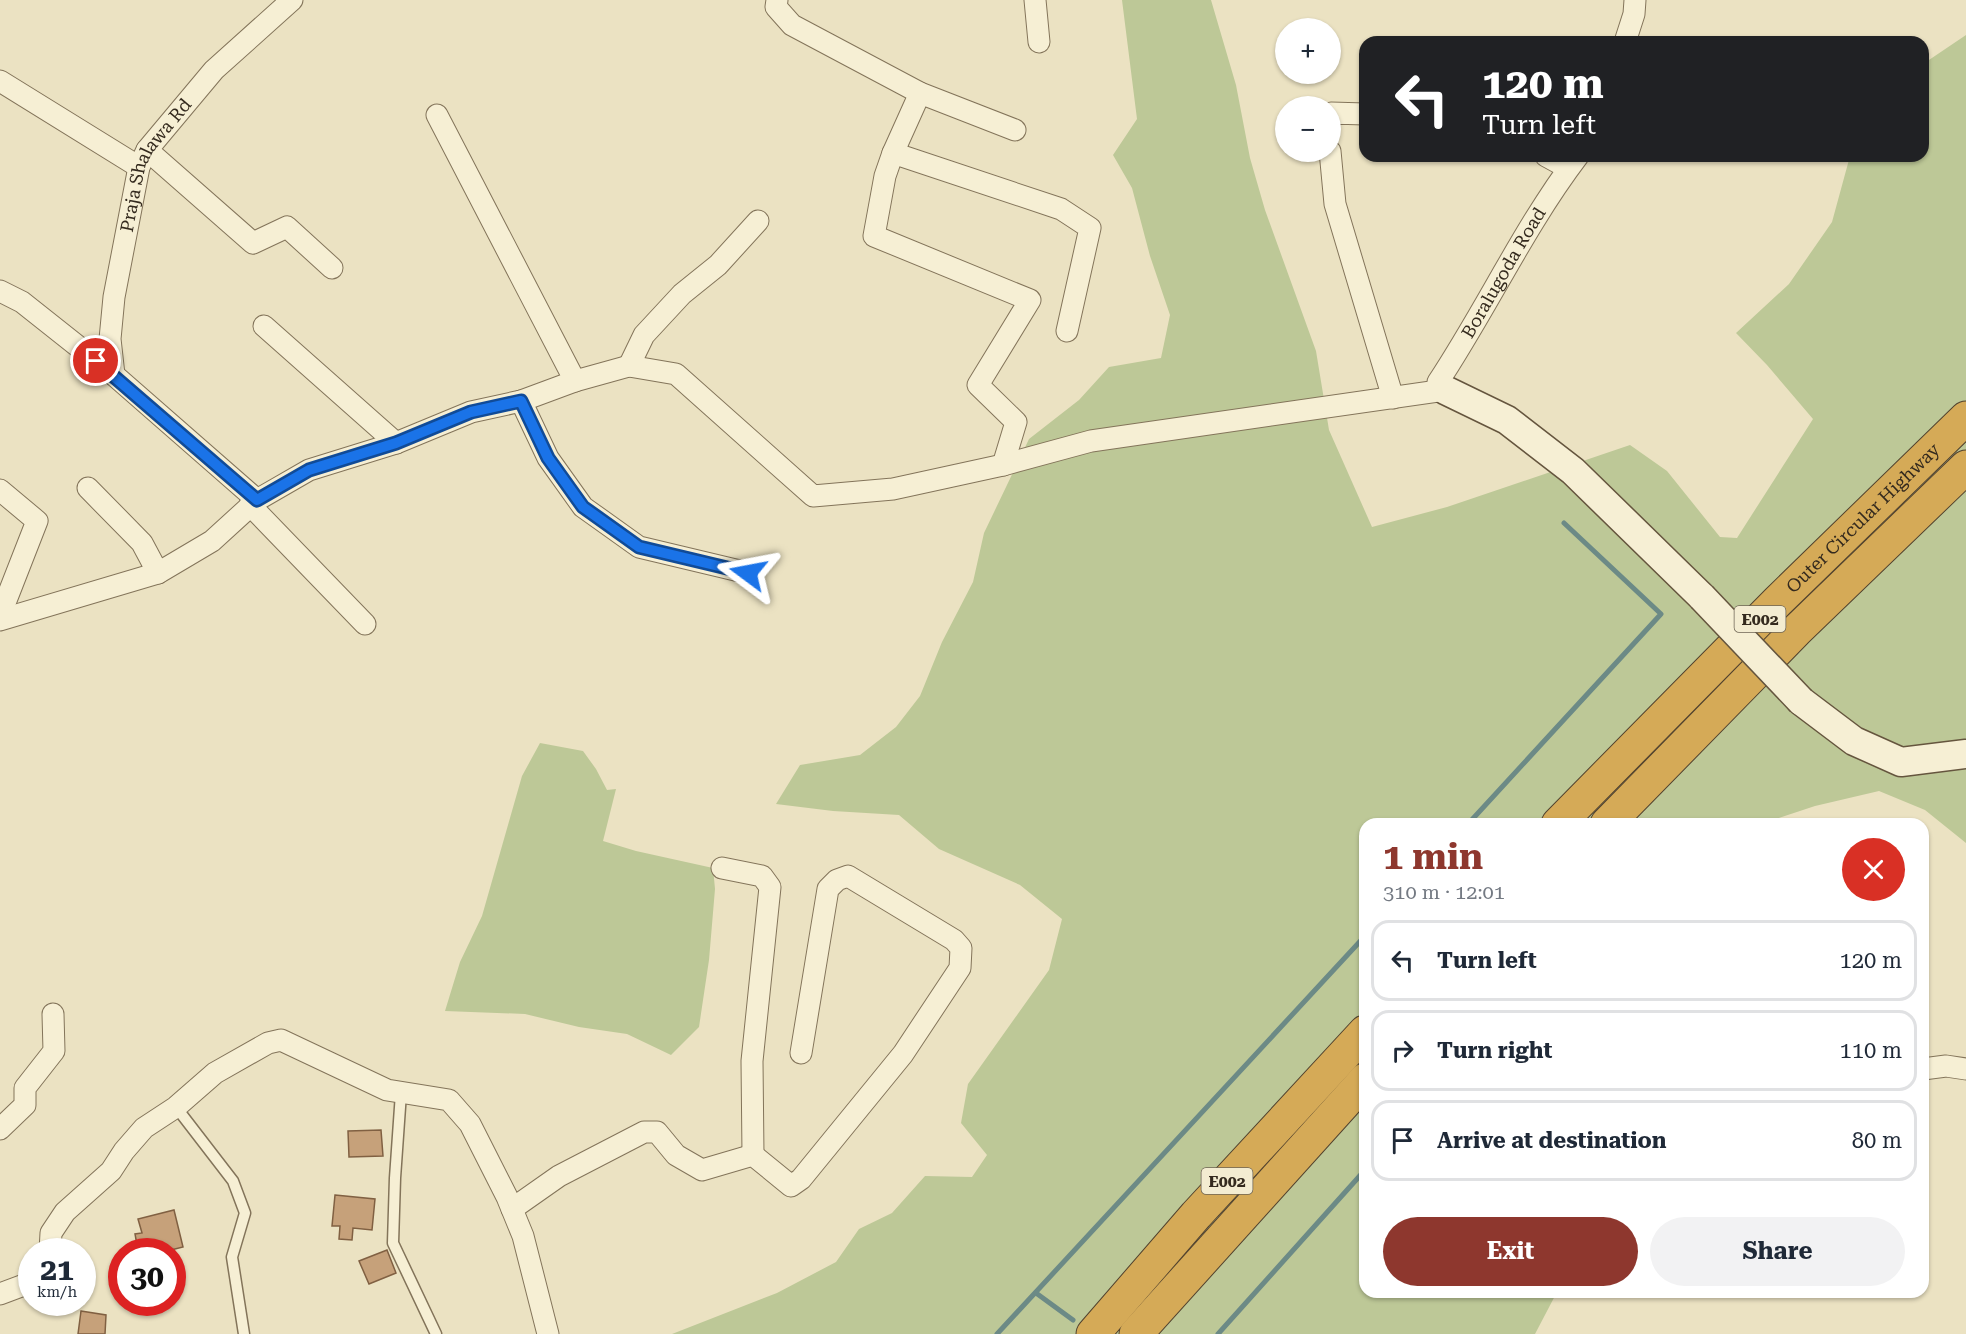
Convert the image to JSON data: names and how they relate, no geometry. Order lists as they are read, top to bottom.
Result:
{
  "streets": {
    "highway": ["Outer Circular Highway", "E002"],
    "street": ["Praja Shalawa Rd", "Boralugoda Road"]
  },
  "page": {
    "map_buttons": ["+", "−"],
    "turn": ["120 m", "Turn left"],
    "heading": ["1 min", "310 m · 12:01"],
    "list": [
      {
        "name": "Turn left",
        "value": "120 m"
      },
      {
        "name": "Turn right",
        "value": "110 m"
      },
      {
        "name": "Arrive at destination",
        "value": "80 m"
      }
    ],
    "buttons": ["Exit", "Share"],
    "speed": "21 km/h",
    "limit": "30"
  }
}
